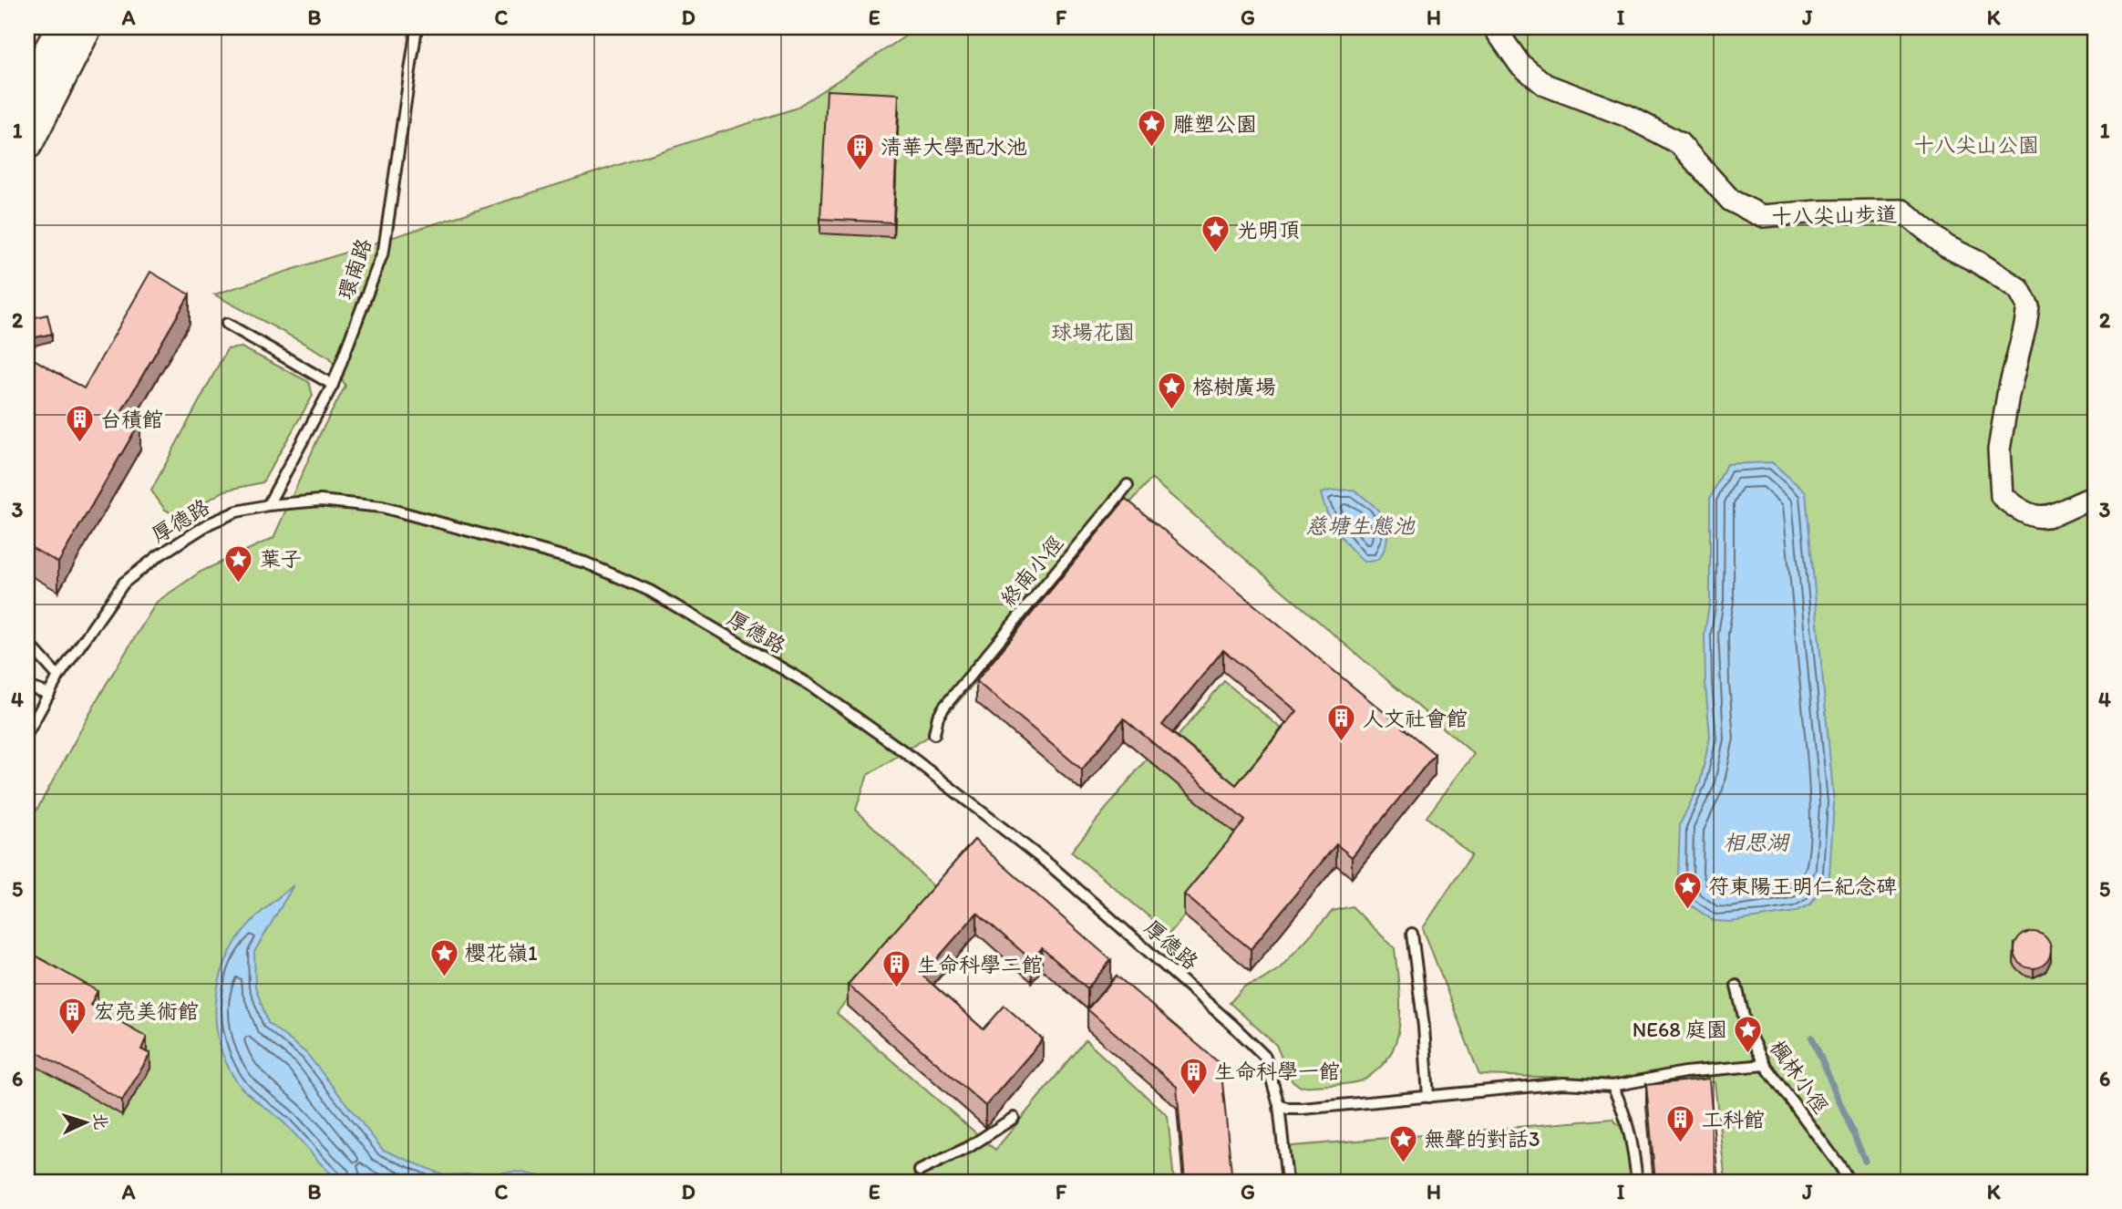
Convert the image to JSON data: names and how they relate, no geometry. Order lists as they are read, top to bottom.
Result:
{
  "streets": {
    "street": ["十八尖山步道"],
    "lane": [
      "環南路",
      "厚德路",
      "終南小徑",
      "楓林小徑"
    ]
  },
  "crossings": [
    ["環南路", "厚德路"]
  ],
  "water": ["慈塘生態池", "相思湖"],
  "parks": ["十八尖山公園", "球場花園"],
  "places": {
    "place": [
      "雕塑公園",
      "光明頂",
      "榕樹廣場",
      "葉子",
      "符東陽王明仁紀念碑",
      "櫻花嶺1",
      "NE68 庭園",
      "無聲的對話3"
    ],
    "building": [
      "清華大學配水池",
      "台積館",
      "人文社會館",
      "生命科學二館",
      "宏亮美術館",
      "生命科學一館",
      "工科館"
    ]
  },
  "north": "right",
  "grid": {
    "columns": [
      "A",
      "B",
      "C",
      "D",
      "E",
      "F",
      "G",
      "H",
      "I",
      "J",
      "K"
    ],
    "rows": [
      "1",
      "2",
      "3",
      "4",
      "5",
      "6"
    ]
  }
}
